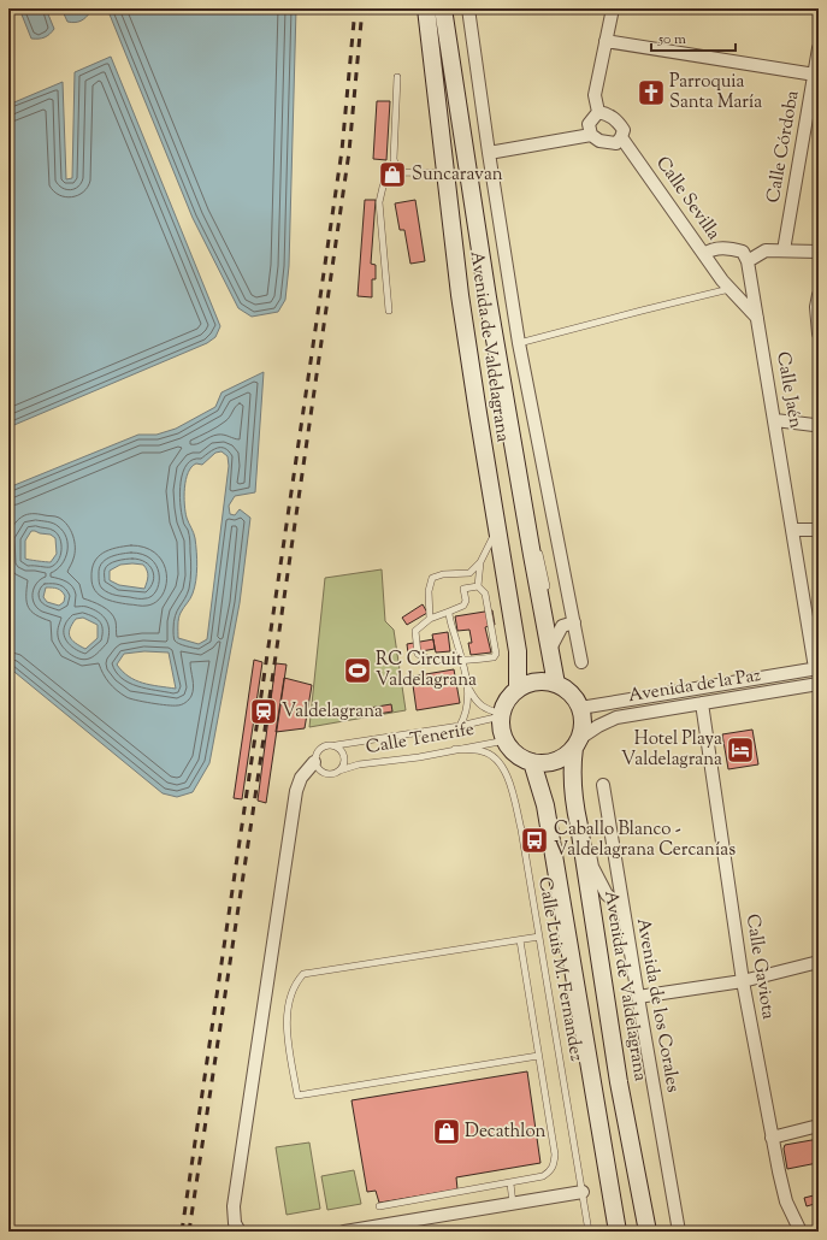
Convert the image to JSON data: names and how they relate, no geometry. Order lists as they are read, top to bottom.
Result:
{
  "streets": {
    "main road": ["Avenida de Valdelagrana"],
    "street": [
      "Calle Córdoba",
      "Calle Sevilla",
      "Calle Jaén",
      "Avenida de la Paz",
      "Calle Gaviota",
      "Avenida de los Corales"
    ],
    "lane": ["Calle Tenerife", "Calle Luis M. Fernandez"]
  },
  "crossings": [
    ["Avenida de Valdelagrana", "Avenida de la Paz"],
    ["Avenida de Valdelagrana", "Calle Tenerife"],
    ["Calle Jaén", "Avenida de la Paz"],
    ["Avenida de la Paz", "Calle Tenerife"],
    ["Avenida de la Paz", "Calle Gaviota"],
    ["Calle Tenerife", "Calle Luis M. Fernandez"]
  ],
  "places": {
    "church": ["Parroquia Santa María"],
    "shop": ["Suncaravan", "Decathlon"],
    "sports": ["RC Circuit Valdelagrana"],
    "station": ["Valdelagrana"],
    "hotel": ["Hotel Playa Valdelagrana"],
    "bus stop": ["Caballo Blanco - Valdelagrana Cercanías"]
  },
  "scale_bar": "50 m"
}
